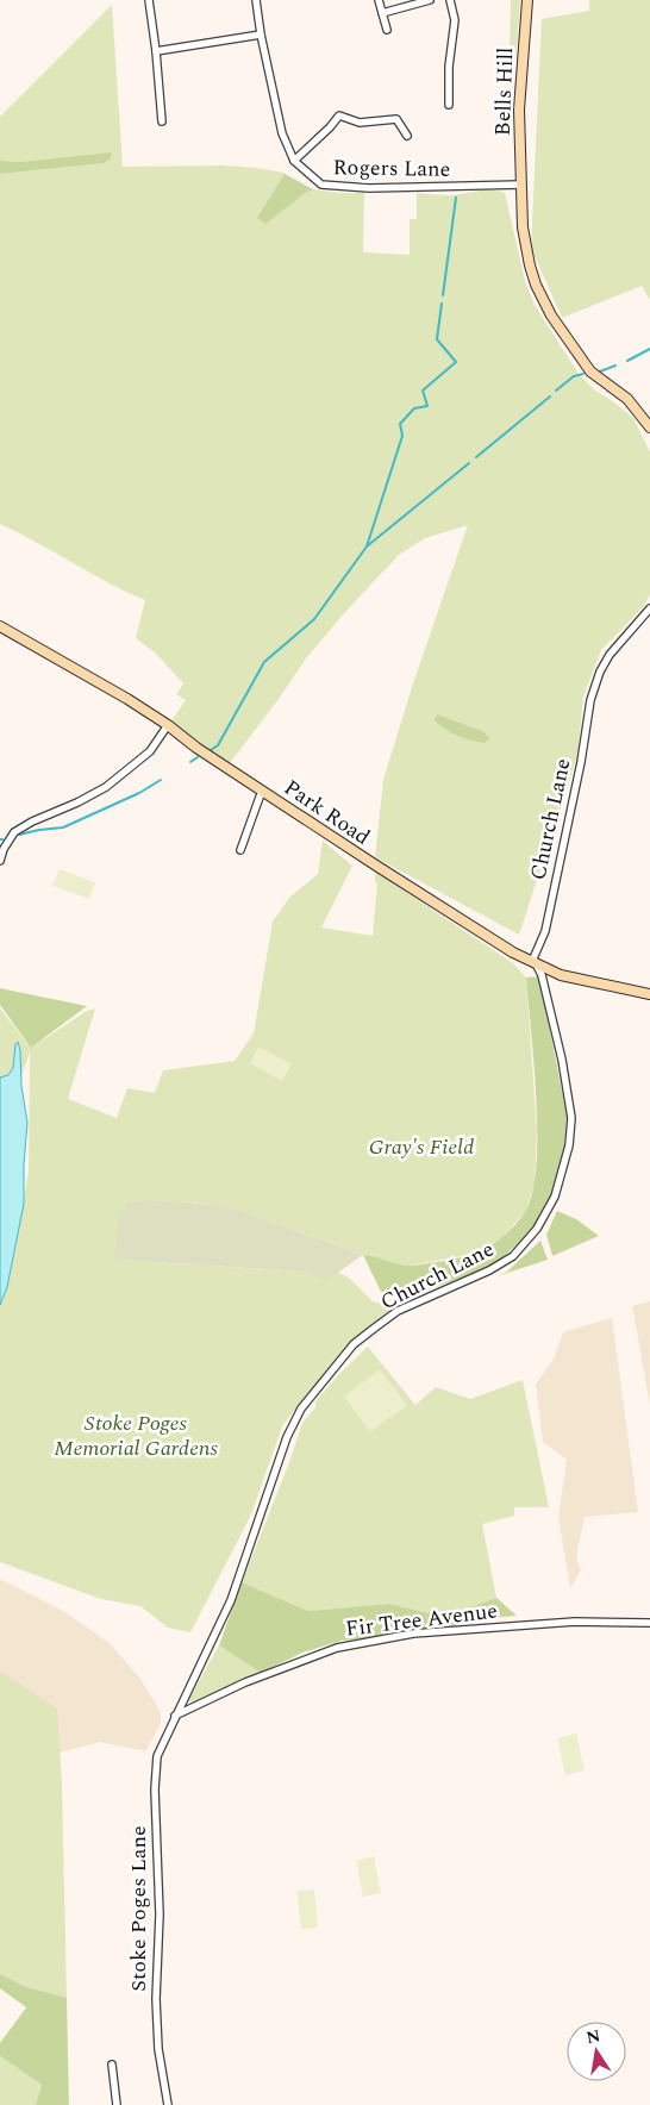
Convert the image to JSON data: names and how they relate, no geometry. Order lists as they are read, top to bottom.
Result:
{
  "streets": {
    "main road": ["Bells Hill", "Park Road"],
    "street": [
      "Rogers Lane",
      "Church Lane",
      "Fir Tree Avenue",
      "Stoke Poges Lane"
    ]
  },
  "crossings": [
    ["Bells Hill", "Rogers Lane"],
    ["Park Road", "Church Lane"],
    ["Church Lane", "Fir Tree Avenue"],
    ["Church Lane", "Stoke Poges Lane"],
    ["Fir Tree Avenue", "Stoke Poges Lane"]
  ],
  "parks": ["Gray's Field", "Stoke Poges Memorial Gardens"],
  "north": "top"
}
